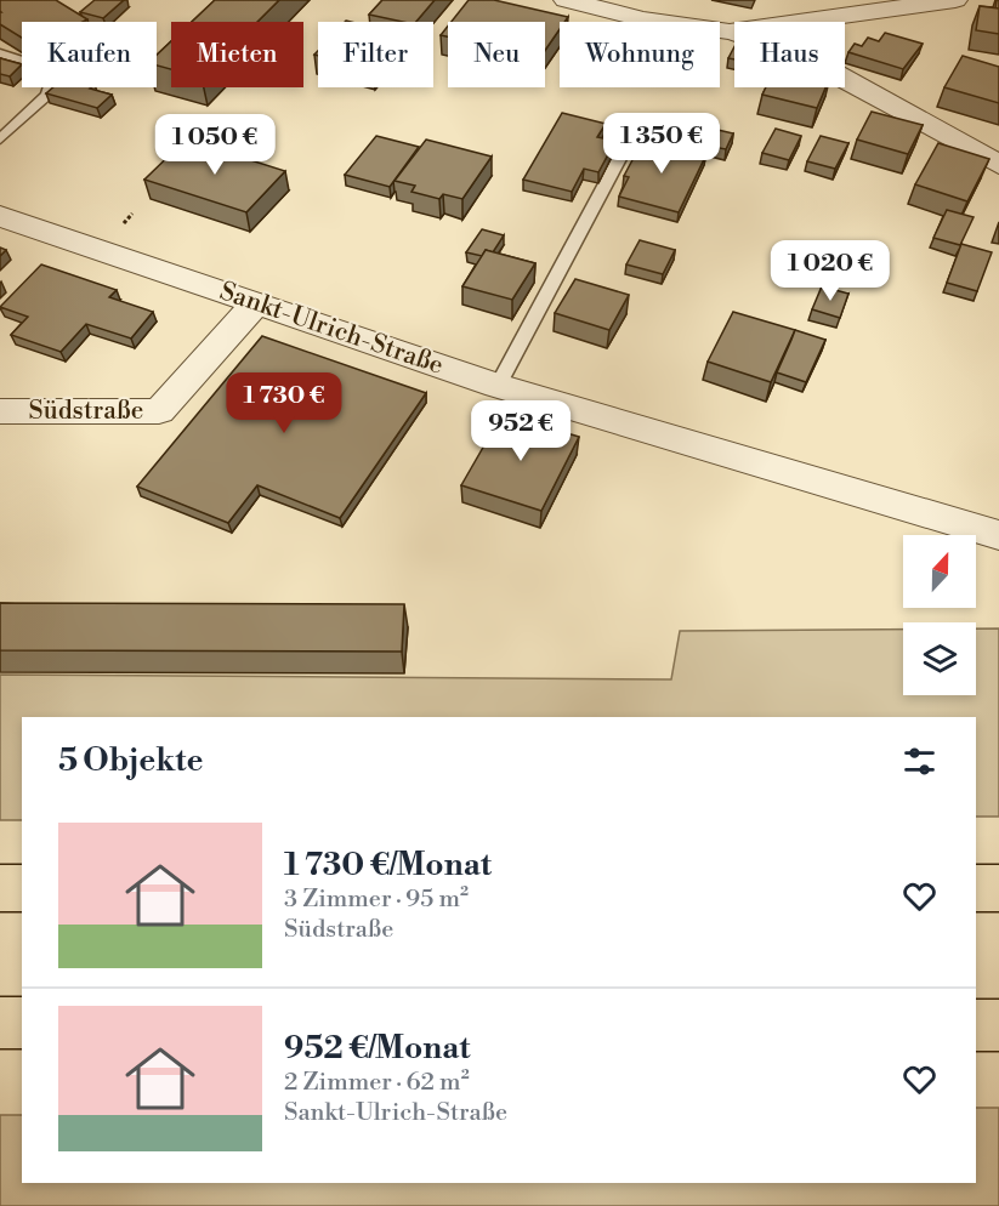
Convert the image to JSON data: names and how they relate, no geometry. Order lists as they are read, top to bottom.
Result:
{
  "streets": {
    "street": ["Sankt-Ulrich-Straße", "Südstraße"]
  },
  "crossings": [
    ["Sankt-Ulrich-Straße", "Südstraße"]
  ],
  "north": "top",
  "page": {
    "chip": [
      "Kaufen",
      "Mieten",
      "Filter",
      "Neu",
      "Wohnung",
      "Haus"
    ],
    "price": [
      "1 350 €",
      "1 050 €",
      "1 020 €",
      "1 730 €",
      "952 €"
    ],
    "heading": "5 Objekte",
    "list": [
      {
        "name": "1 730 €/Monat",
        "note": "3 Zimmer · 95 m² · Südstraße"
      },
      {
        "name": "952 €/Monat",
        "note": "2 Zimmer · 62 m² · Sankt-Ulrich-Straße"
      }
    ]
  }
}
